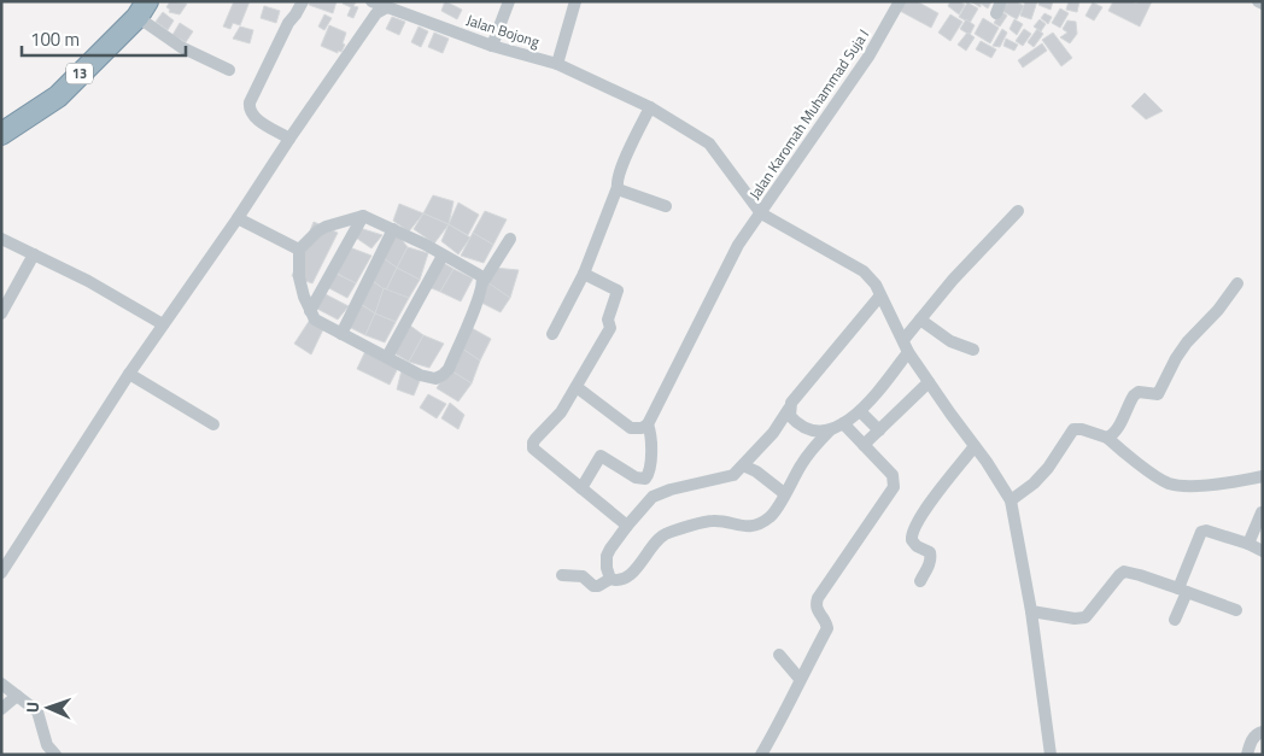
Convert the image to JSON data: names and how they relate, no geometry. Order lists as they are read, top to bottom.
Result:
{
  "streets": {
    "highway": ["13"],
    "street": ["Jalan Bojong", "Jalan Karomah Muhammad Suja I"]
  },
  "crossings": [
    ["Jalan Bojong", "Jalan Karomah Muhammad Suja I"]
  ],
  "scale_bar": "100 m",
  "north": "left"
}
